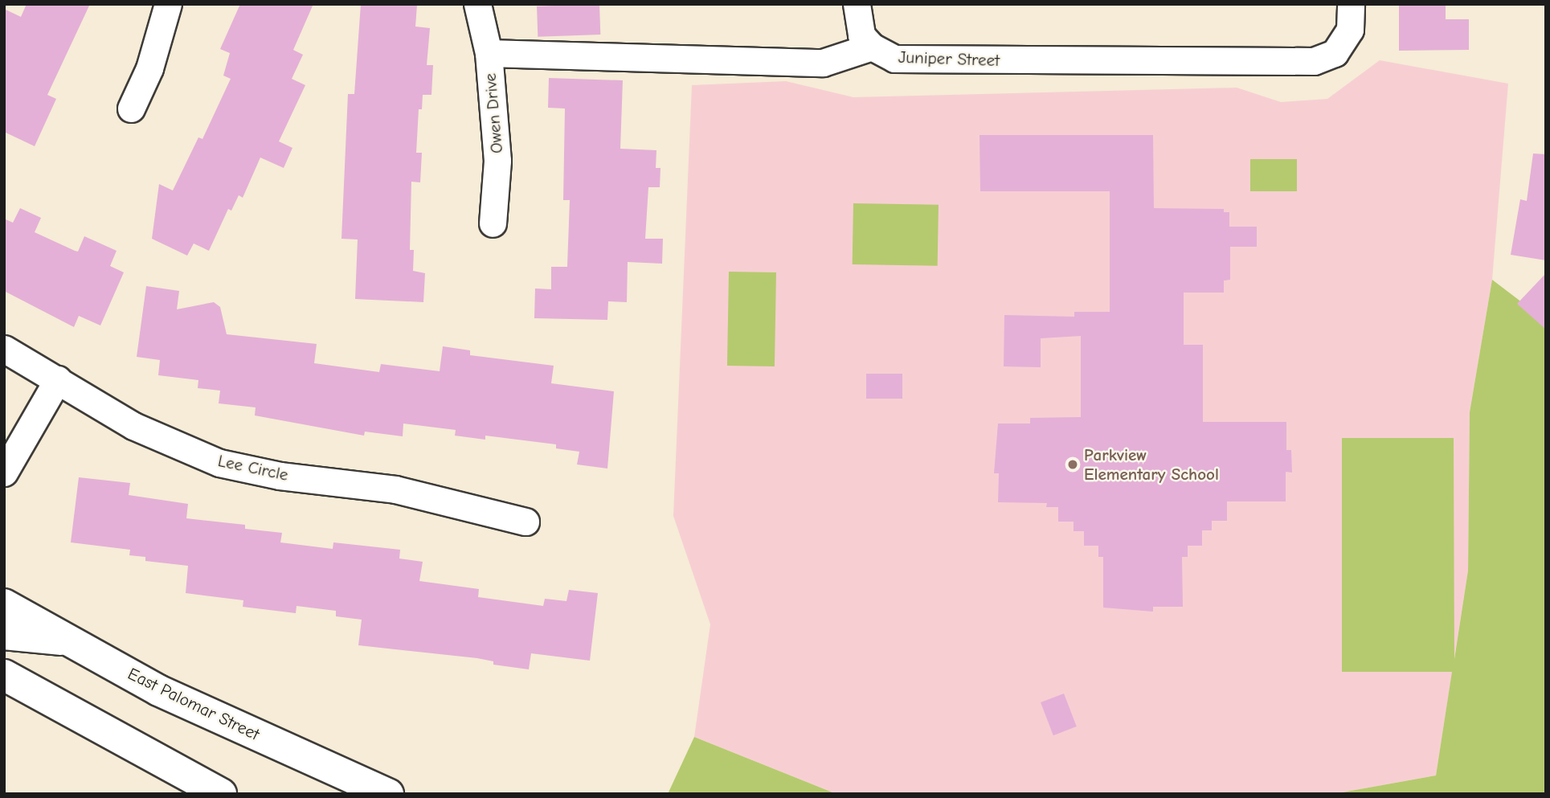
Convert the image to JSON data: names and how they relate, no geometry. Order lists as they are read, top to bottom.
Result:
{
  "streets": {
    "main road": ["East Palomar Street"],
    "street": ["Juniper Street", "Owen Drive", "Lee Circle"]
  },
  "places": ["Parkview Elementary School"]
}
